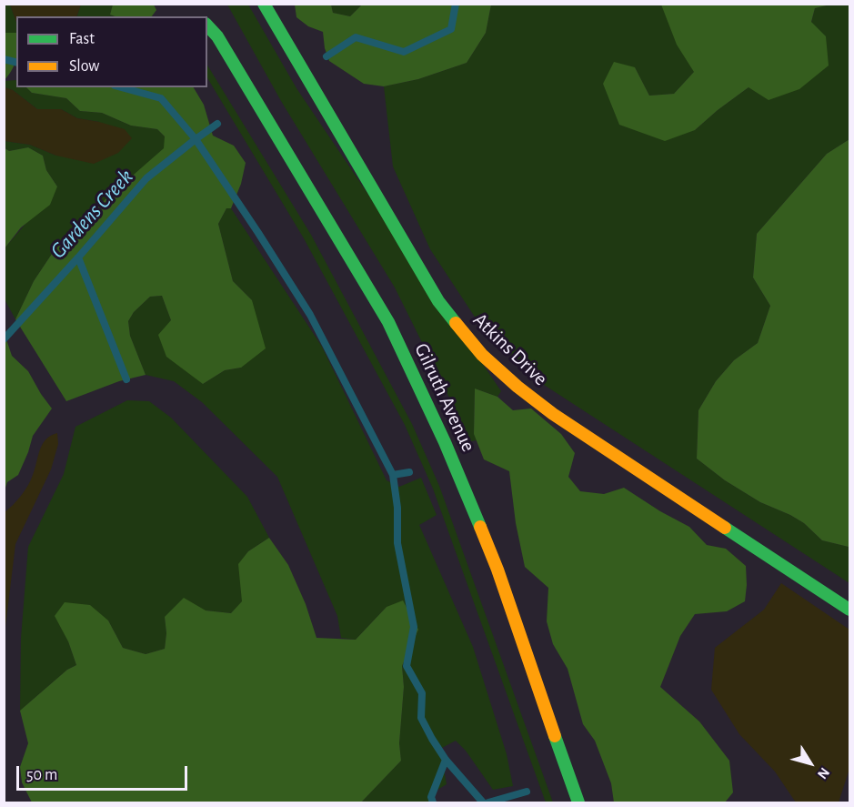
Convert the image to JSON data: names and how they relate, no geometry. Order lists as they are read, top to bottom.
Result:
{
  "streets": {
    "street": ["Atkins Drive", "Gilruth Avenue"]
  },
  "water": ["Gardens Creek"],
  "legend": ["Fast", "Slow"],
  "scale_bar": "50 m",
  "north": "bottom right"
}
